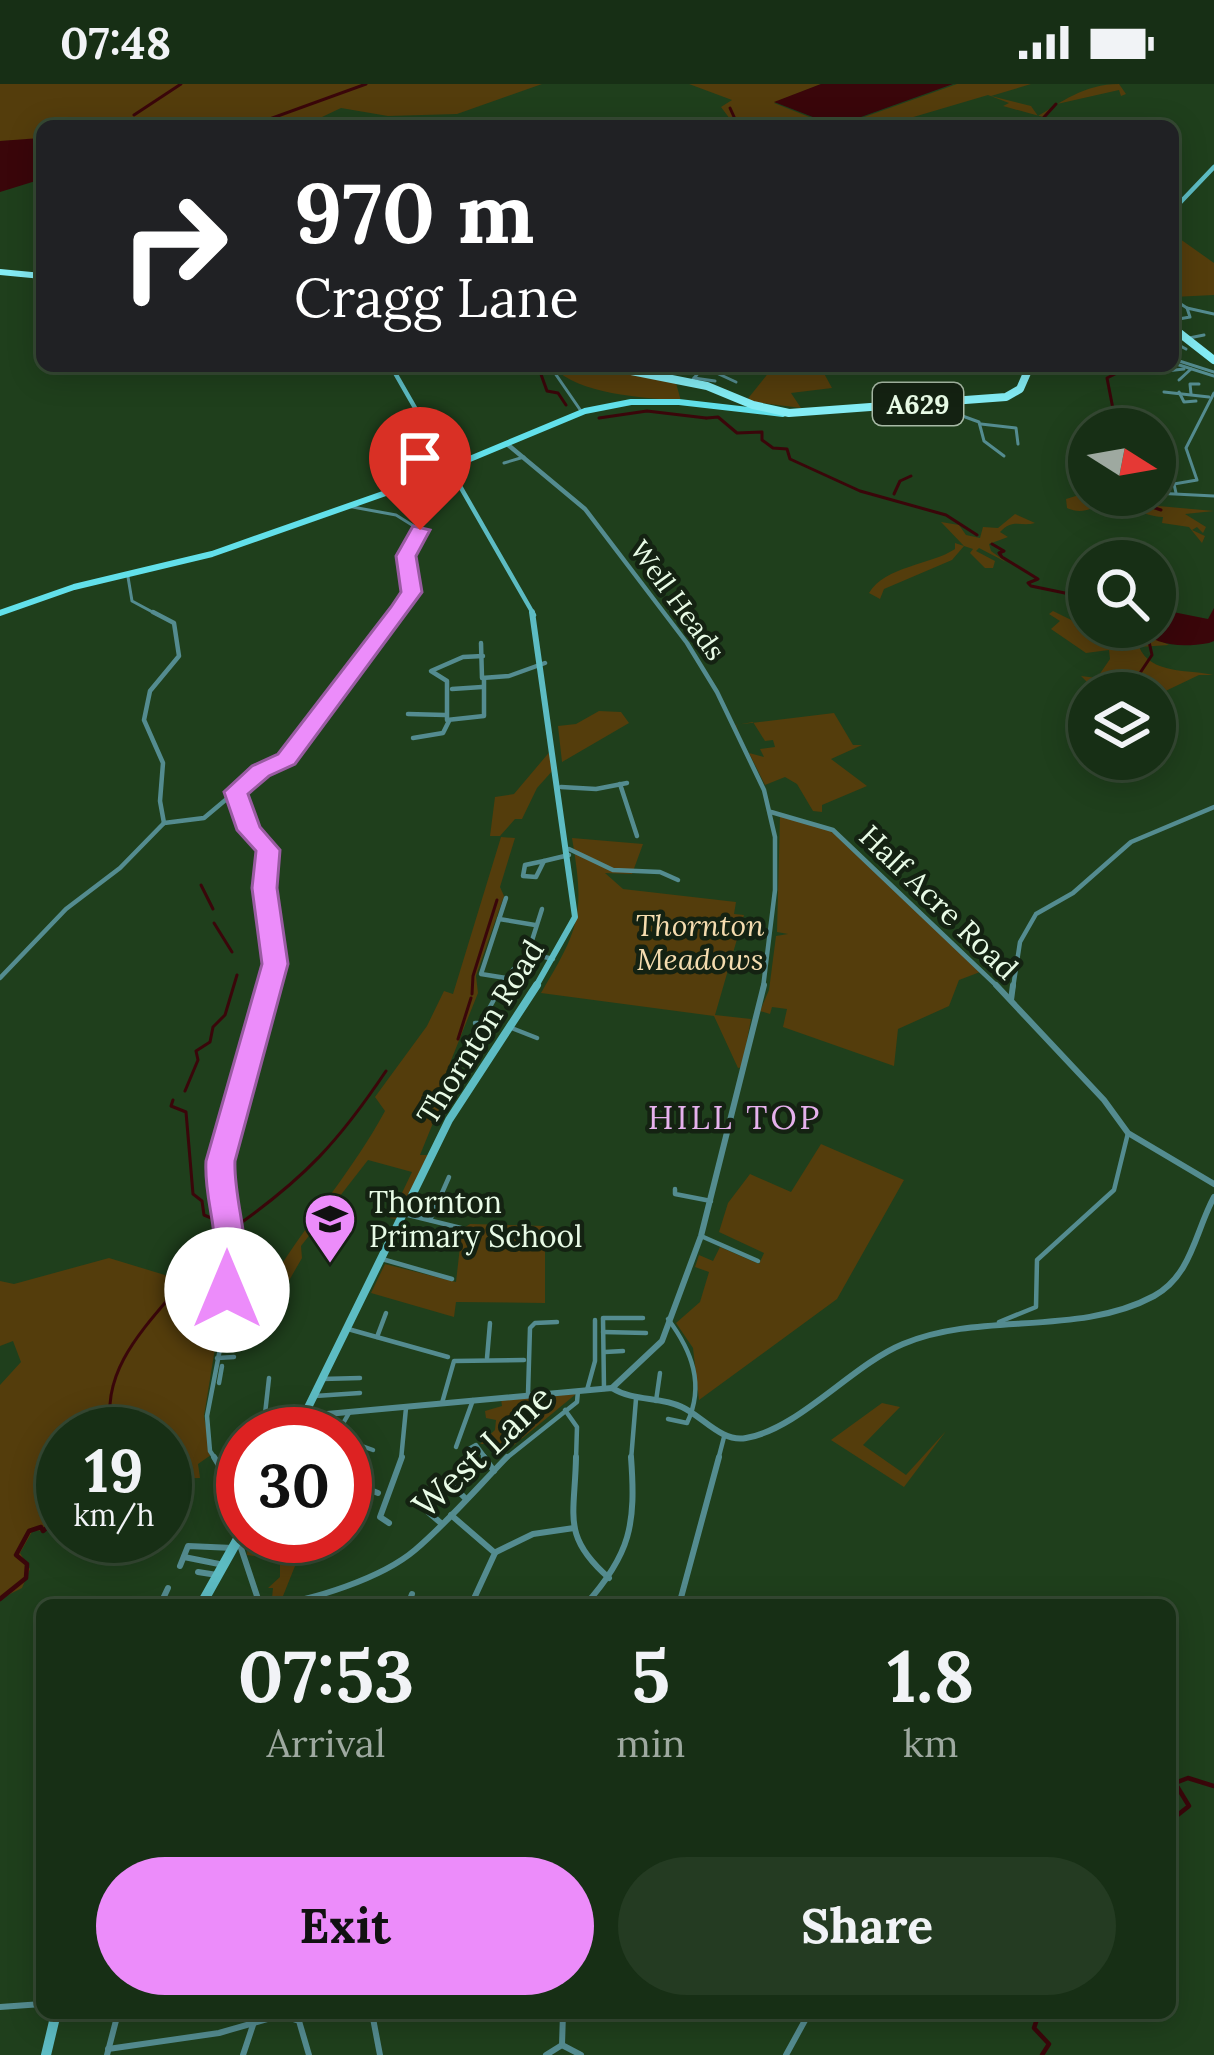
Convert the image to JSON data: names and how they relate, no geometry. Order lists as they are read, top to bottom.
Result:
{
  "streets": {
    "highway": ["A629"],
    "main road": ["Thornton Road"],
    "street": ["Well Heads", "Half Acre Road", "West Lane"]
  },
  "crossings": [
    ["Well Heads", "Half Acre Road"]
  ],
  "districts": ["HILL TOP"],
  "parks": ["Thornton Meadows"],
  "places": {
    "school or university": ["Thornton Primary School"]
  },
  "north": "right",
  "page": {
    "status": "07:48",
    "turn": ["970 m", "Cragg Lane"],
    "speed": "19 km/h",
    "limit": "30",
    "eta": [
      "07:53",
      "Arrival",
      "5",
      "min",
      "1.8",
      "km"
    ],
    "buttons": ["Exit", "Share"]
  }
}
